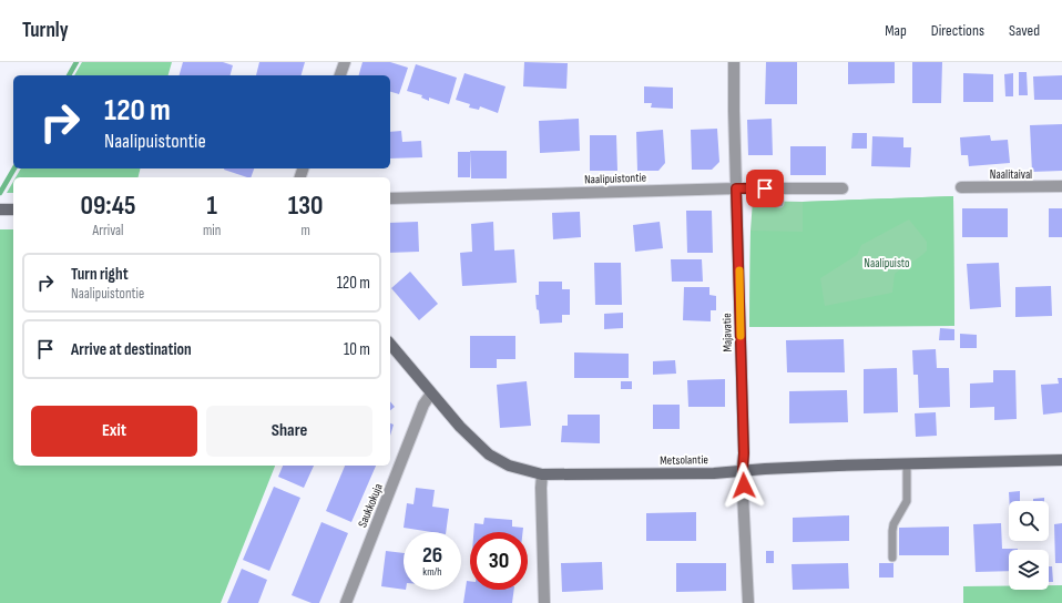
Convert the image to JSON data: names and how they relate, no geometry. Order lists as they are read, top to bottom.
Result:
{
  "streets": {
    "street": [
      "Naalitaival",
      "Naalipuistontie",
      "Majavatie",
      "Metsolantie",
      "Saukkokuja"
    ]
  },
  "crossings": [
    ["Naalipuistontie", "Majavatie"],
    ["Majavatie", "Metsolantie"],
    ["Metsolantie", "Saukkokuja"]
  ],
  "parks": ["Naalipuisto"],
  "page": {
    "header": "Turnly",
    "nav": ["Map", "Directions", "Saved"],
    "turn": ["120 m", "Naalipuistontie"],
    "eta": [
      "09:45",
      "Arrival",
      "1",
      "min",
      "130",
      "m"
    ],
    "list": [
      {
        "name": "Turn right",
        "note": "Naalipuistontie",
        "value": "120 m"
      },
      {
        "name": "Arrive at destination",
        "value": "10 m"
      }
    ],
    "buttons": ["Exit", "Share"],
    "speed": "26 km/h",
    "limit": "30"
  }
}
